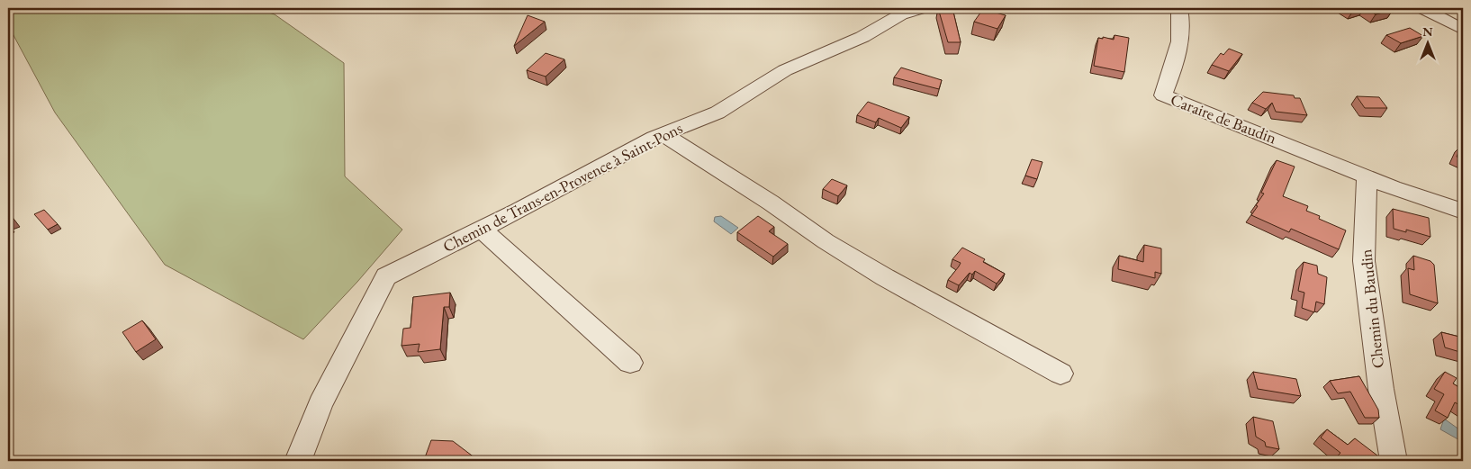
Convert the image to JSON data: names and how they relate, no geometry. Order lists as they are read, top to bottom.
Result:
{
  "streets": {
    "street": ["Caraire de Baudin", "Chemin de Trans-en-Provence à Saint-Pons", "Chemin du Baudin"]
  },
  "crossings": [
    ["Caraire de Baudin", "Chemin du Baudin"]
  ],
  "north": "top"
}
